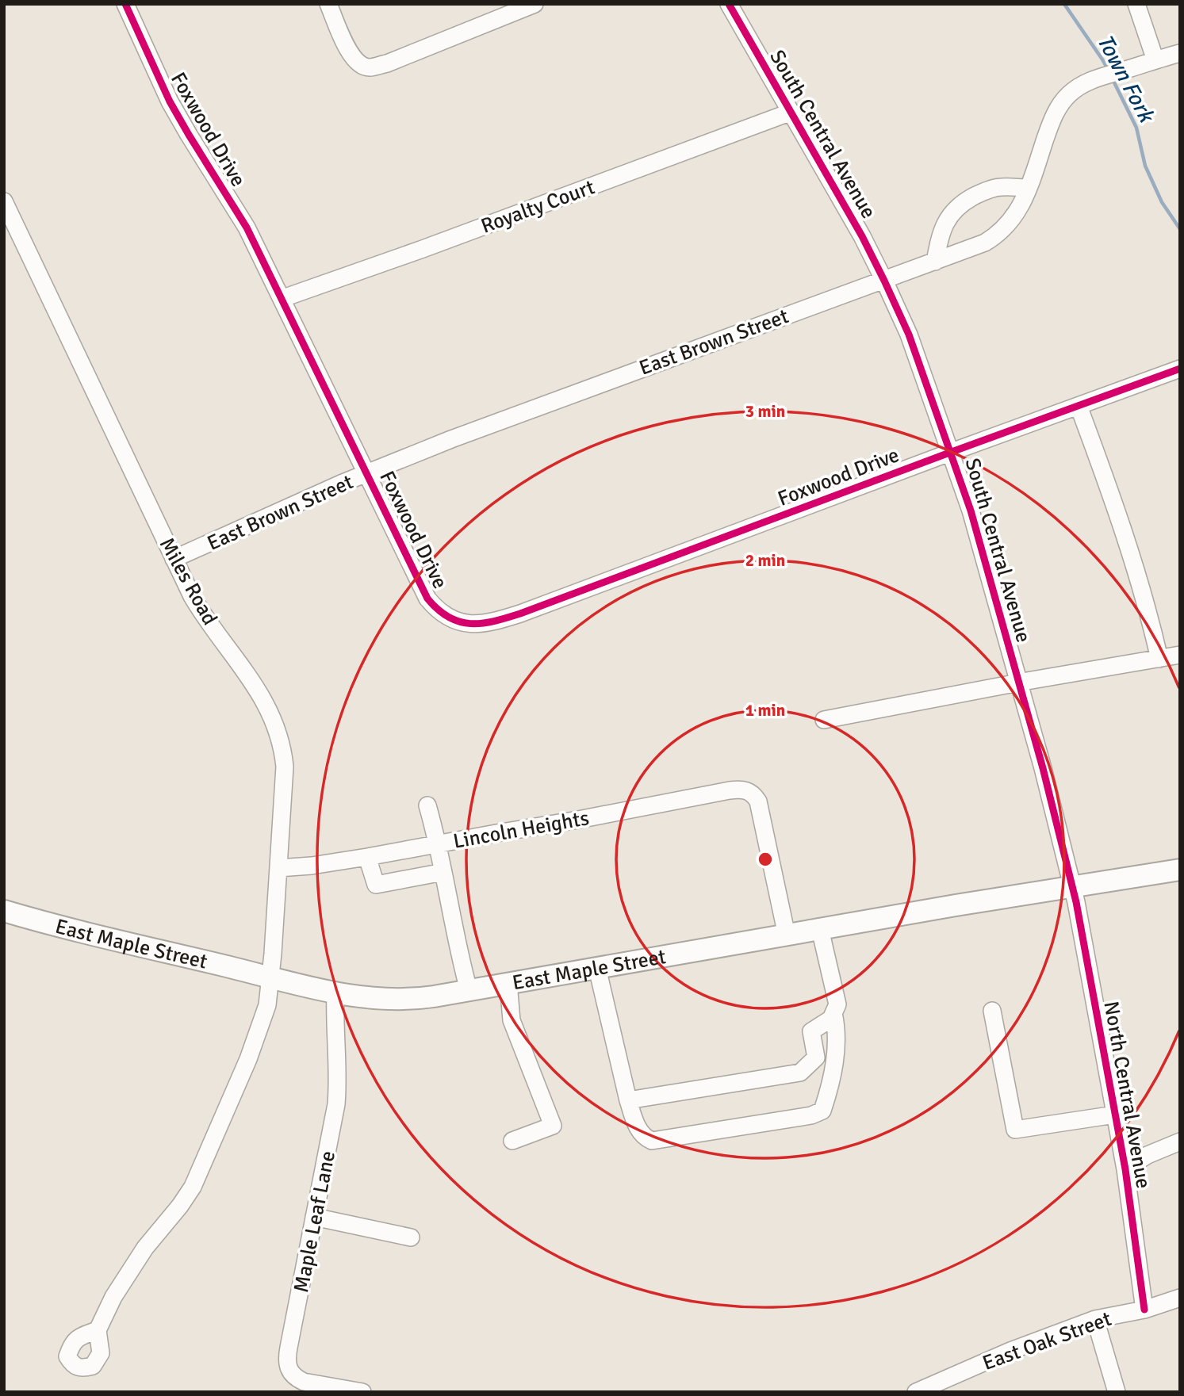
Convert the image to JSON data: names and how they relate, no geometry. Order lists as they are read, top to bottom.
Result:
{
  "streets": {
    "main road": ["East Maple Street"],
    "street": [
      "Foxwood Drive",
      "South Central Avenue",
      "Royalty Court",
      "East Brown Street",
      "Miles Road",
      "Lincoln Heights",
      "North Central Avenue",
      "Maple Leaf Lane",
      "East Oak Street"
    ]
  },
  "crossings": [
    ["Foxwood Drive", "South Central Avenue"],
    ["Foxwood Drive", "Royalty Court"],
    ["Foxwood Drive", "East Brown Street"],
    ["South Central Avenue", "Royalty Court"],
    ["South Central Avenue", "East Brown Street"],
    ["South Central Avenue", "East Maple Street"],
    ["South Central Avenue", "North Central Avenue"],
    ["East Brown Street", "Miles Road"],
    ["Miles Road", "Lincoln Heights"],
    ["Miles Road", "East Maple Street"],
    ["Lincoln Heights", "East Maple Street"],
    ["East Maple Street", "North Central Avenue"],
    ["East Maple Street", "Maple Leaf Lane"],
    ["North Central Avenue", "East Oak Street"]
  ],
  "water": ["Town Fork"],
  "rings": ["3 min", "2 min", "1 min"]
}
